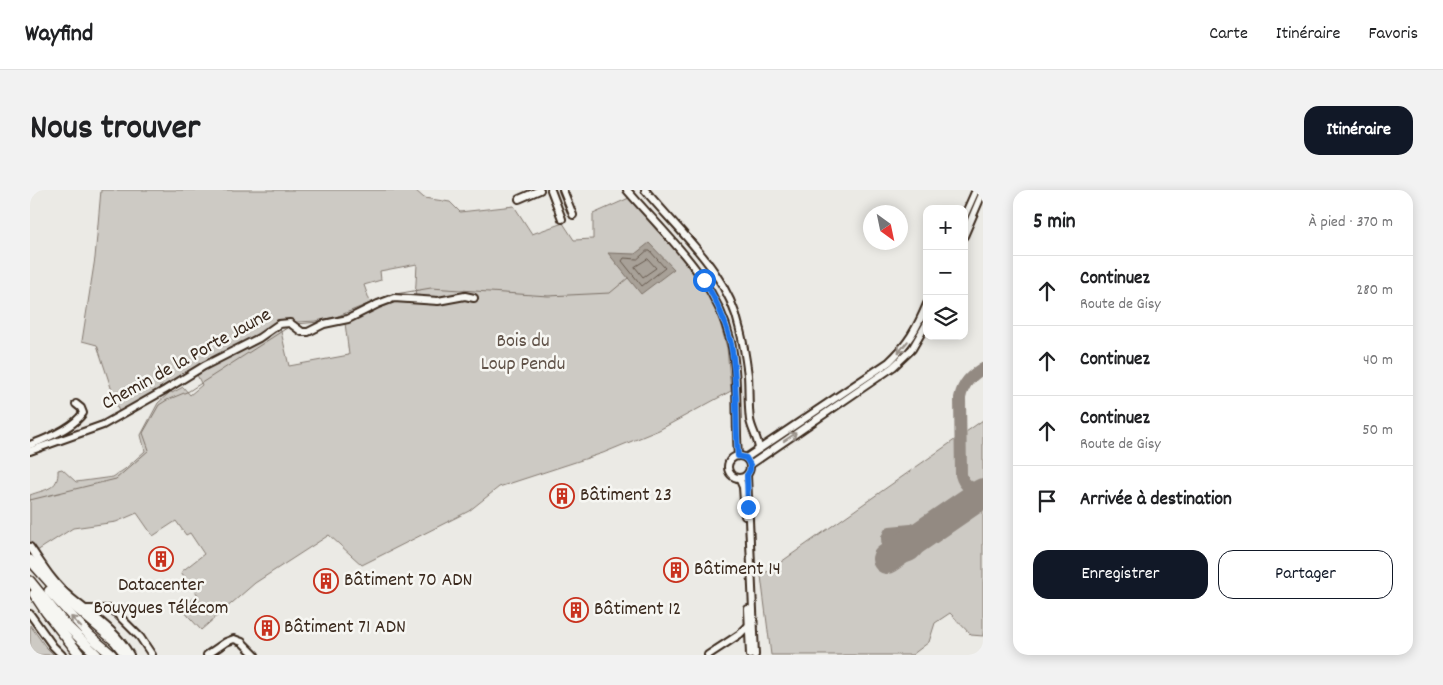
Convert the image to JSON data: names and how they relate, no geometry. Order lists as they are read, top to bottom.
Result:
{
  "streets": {
    "street": ["Chemin de la Porte Jaune"]
  },
  "parks": ["Bois du Loup Pendu"],
  "places": {
    "building": [
      "Bâtiment 23",
      "Datacenter Bouygues Télécom",
      "Bâtiment 14",
      "Bâtiment 70 ADN",
      "Bâtiment 12",
      "Bâtiment 71 ADN"
    ]
  },
  "north": "bottom right",
  "page": {
    "header": "Wayfind",
    "nav": ["Carte", "Itinéraire", "Favoris"],
    "title": "Nous trouver",
    "buttons": [
      "Itinéraire",
      ["Enregistrer", "Partager"]
    ],
    "heading": ["5 min", "À pied · 370 m"],
    "map_buttons": ["+", "−"],
    "list": [
      ["Continuez", "Route de Gisy", "280 m"],
      ["Continuez", "40 m"],
      ["Continuez", "Route de Gisy", "50 m"],
      "Arrivée à destination"
    ]
  }
}
